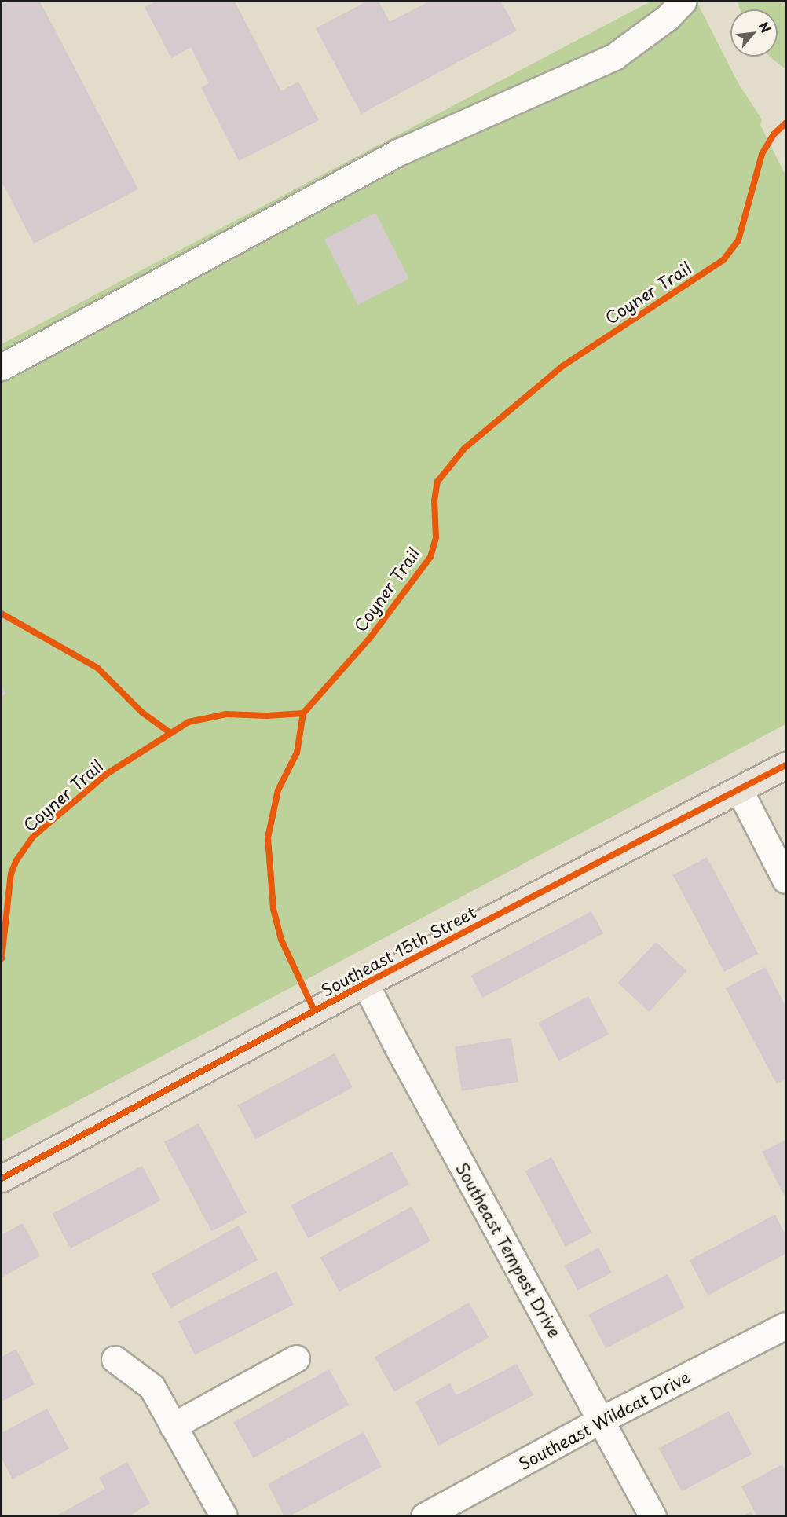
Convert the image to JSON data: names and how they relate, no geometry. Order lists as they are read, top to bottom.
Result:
{
  "streets": {
    "main road": ["Southeast 15th Street"],
    "street": ["Southeast Tempest Drive", "Southeast Wildcat Drive"],
    "cycle path": ["Coyner Trail"]
  },
  "crossings": [
    ["Southeast 15th Street", "Southeast Tempest Drive"],
    ["Southeast Tempest Drive", "Southeast Wildcat Drive"]
  ],
  "north": "top right"
}
